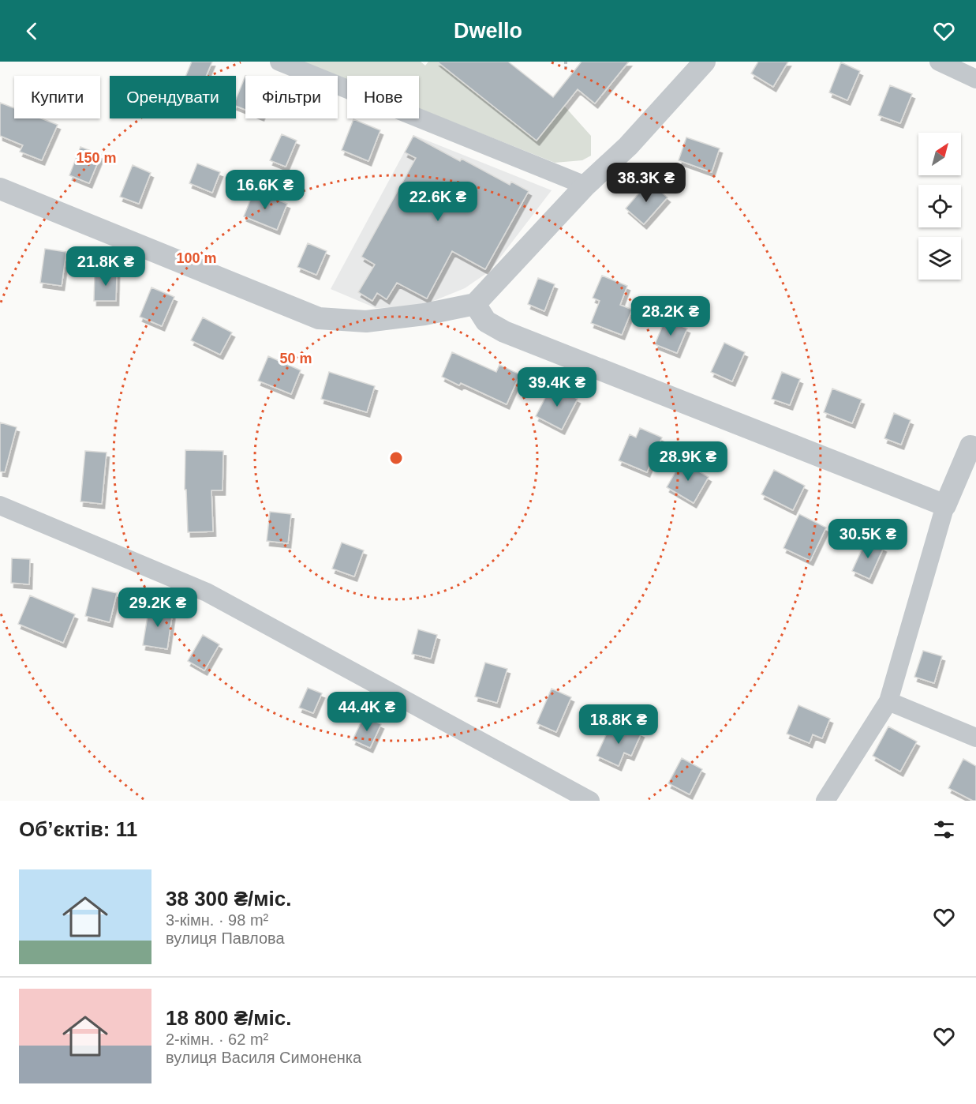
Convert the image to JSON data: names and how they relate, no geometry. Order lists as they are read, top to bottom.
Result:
{
  "north": "top right",
  "page": {
    "header": "Dwello",
    "chip": [
      "Купити",
      "Орендувати",
      "Фільтри",
      "Нове"
    ],
    "price": [
      "38.3K ₴",
      "16.6K ₴",
      "22.6K ₴",
      "21.8K ₴",
      "28.2K ₴",
      "39.4K ₴",
      "28.9K ₴",
      "30.5K ₴",
      "29.2K ₴",
      "44.4K ₴",
      "18.8K ₴"
    ],
    "heading": "Об’єктів: 11",
    "list": [
      {
        "name": "38 300 ₴/міс.",
        "note": "3-кімн. · 98 m² · вулиця Павлова"
      },
      {
        "name": "18 800 ₴/міс.",
        "note": "2-кімн. · 62 m² · вулиця Василя Симоненка"
      }
    ]
  },
  "rings": ["150 m", "100 m", "50 m"]
}
